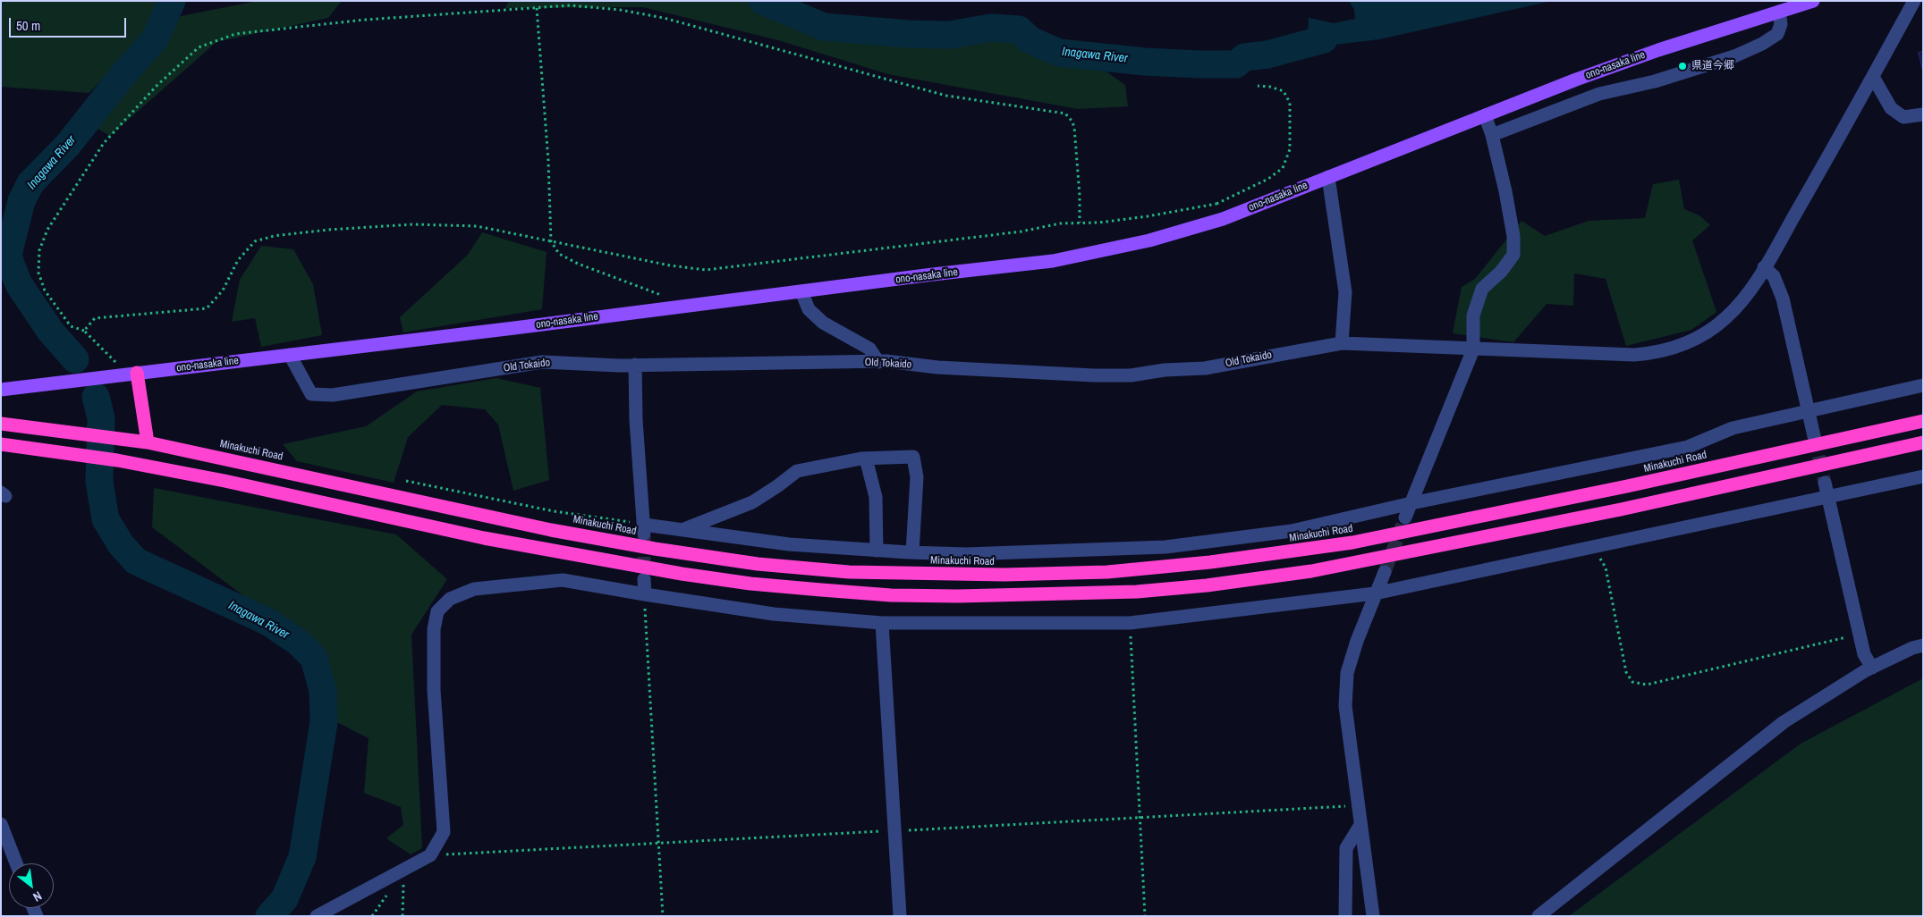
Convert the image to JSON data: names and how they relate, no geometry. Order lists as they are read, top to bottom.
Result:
{
  "streets": {
    "highway": ["Minakuchi Road"],
    "main road": ["ono-nasaka line"],
    "street": ["Old Tokaido"]
  },
  "crossings": [
    ["ono-nasaka line", "Old Tokaido"]
  ],
  "water": ["Inagawa River"],
  "places": ["県道今郷"],
  "scale_bar": "50 m",
  "north": "bottom right"
}
